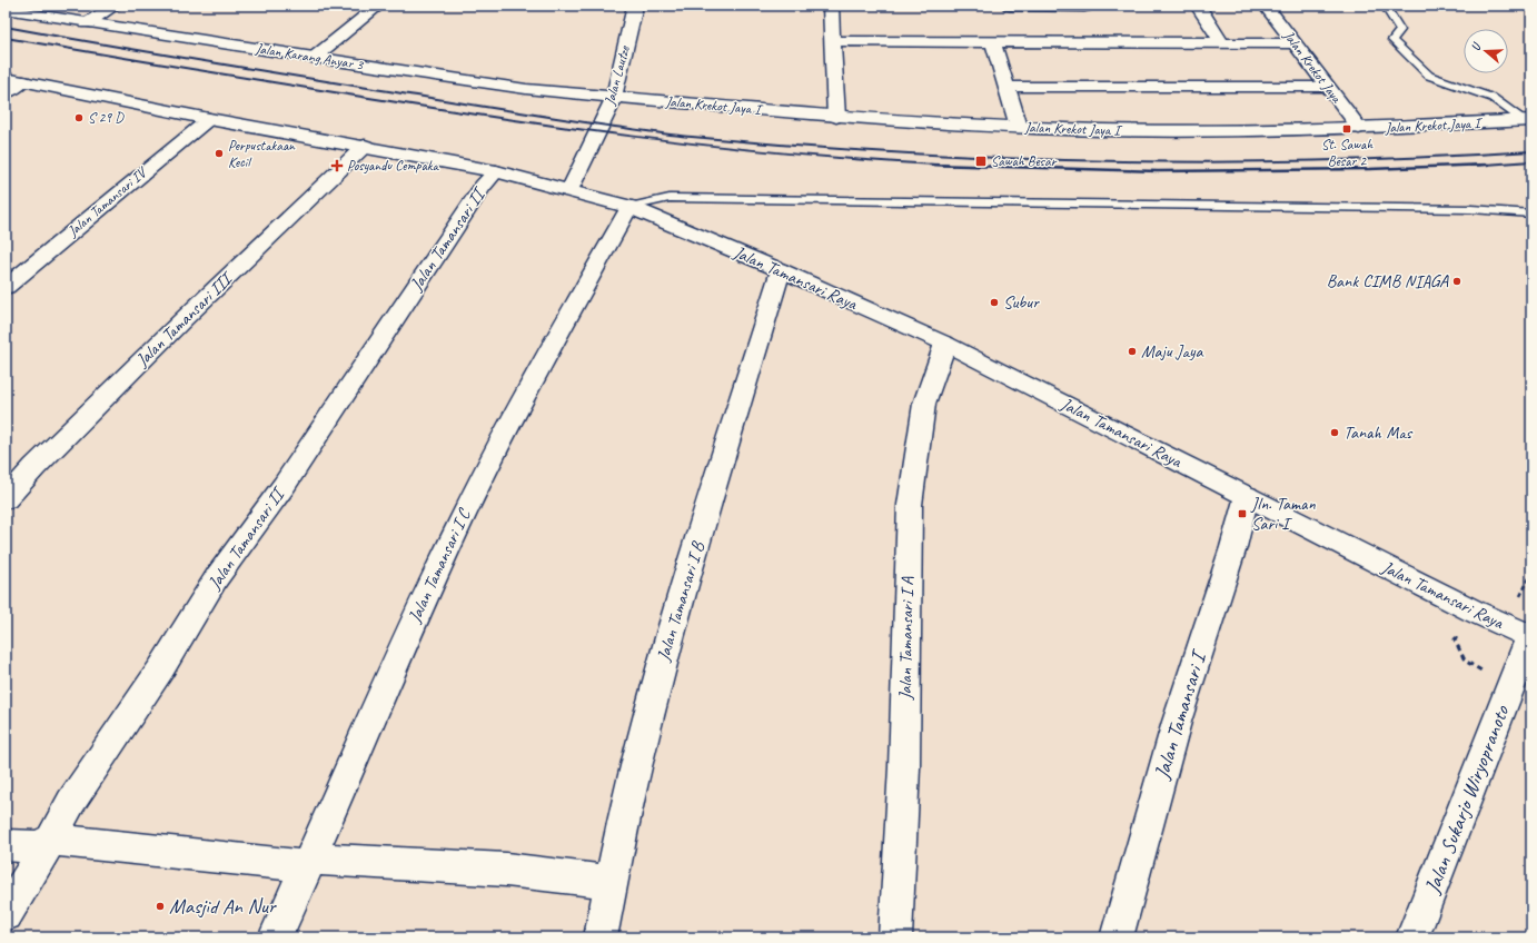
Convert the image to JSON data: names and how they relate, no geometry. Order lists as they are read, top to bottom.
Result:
{
  "streets": {
    "street": [
      "Jalan Karang Anyar 3",
      "Jalan Krekot Jaya",
      "Jalan Lautze",
      "Jalan Krekot Jaya I",
      "Jalan Tamansari IV",
      "Jalan Tamansari II",
      "Jalan Tamansari Raya",
      "Jalan Tamansari III",
      "Jalan Tamansari I C",
      "Jalan Tamansari I B",
      "Jalan Tamansari I A",
      "Jalan Tamansari I",
      "Jalan Sukarjo Wiryopranoto"
    ]
  },
  "crossings": [
    ["Jalan Karang Anyar 3", "Jalan Lautze"],
    ["Jalan Karang Anyar 3", "Jalan Krekot Jaya I"],
    ["Jalan Krekot Jaya", "Jalan Krekot Jaya I"],
    ["Jalan Lautze", "Jalan Krekot Jaya I"],
    ["Jalan Lautze", "Jalan Tamansari Raya"],
    ["Jalan Tamansari IV", "Jalan Tamansari Raya"],
    ["Jalan Tamansari II", "Jalan Tamansari Raya"],
    ["Jalan Tamansari Raya", "Jalan Tamansari III"],
    ["Jalan Tamansari Raya", "Jalan Tamansari I C"],
    ["Jalan Tamansari Raya", "Jalan Tamansari I B"],
    ["Jalan Tamansari Raya", "Jalan Tamansari I A"],
    ["Jalan Tamansari Raya", "Jalan Tamansari I"],
    ["Jalan Tamansari Raya", "Jalan Sukarjo Wiryopranoto"]
  ],
  "places": {
    "other": [
      "S 29 D",
      "Perpustakaan Kecil",
      "Bank CIMB NIAGA",
      "Subur",
      "Maju Jaya",
      "Tanah Mas",
      "Masjid An Nur"
    ],
    "transit": ["St. Sawah Besar 2", "Sawah Besar", "Jln. Taman Sari I"],
    "health": ["Posyandu Cempaka"]
  },
  "north": "left"
}
